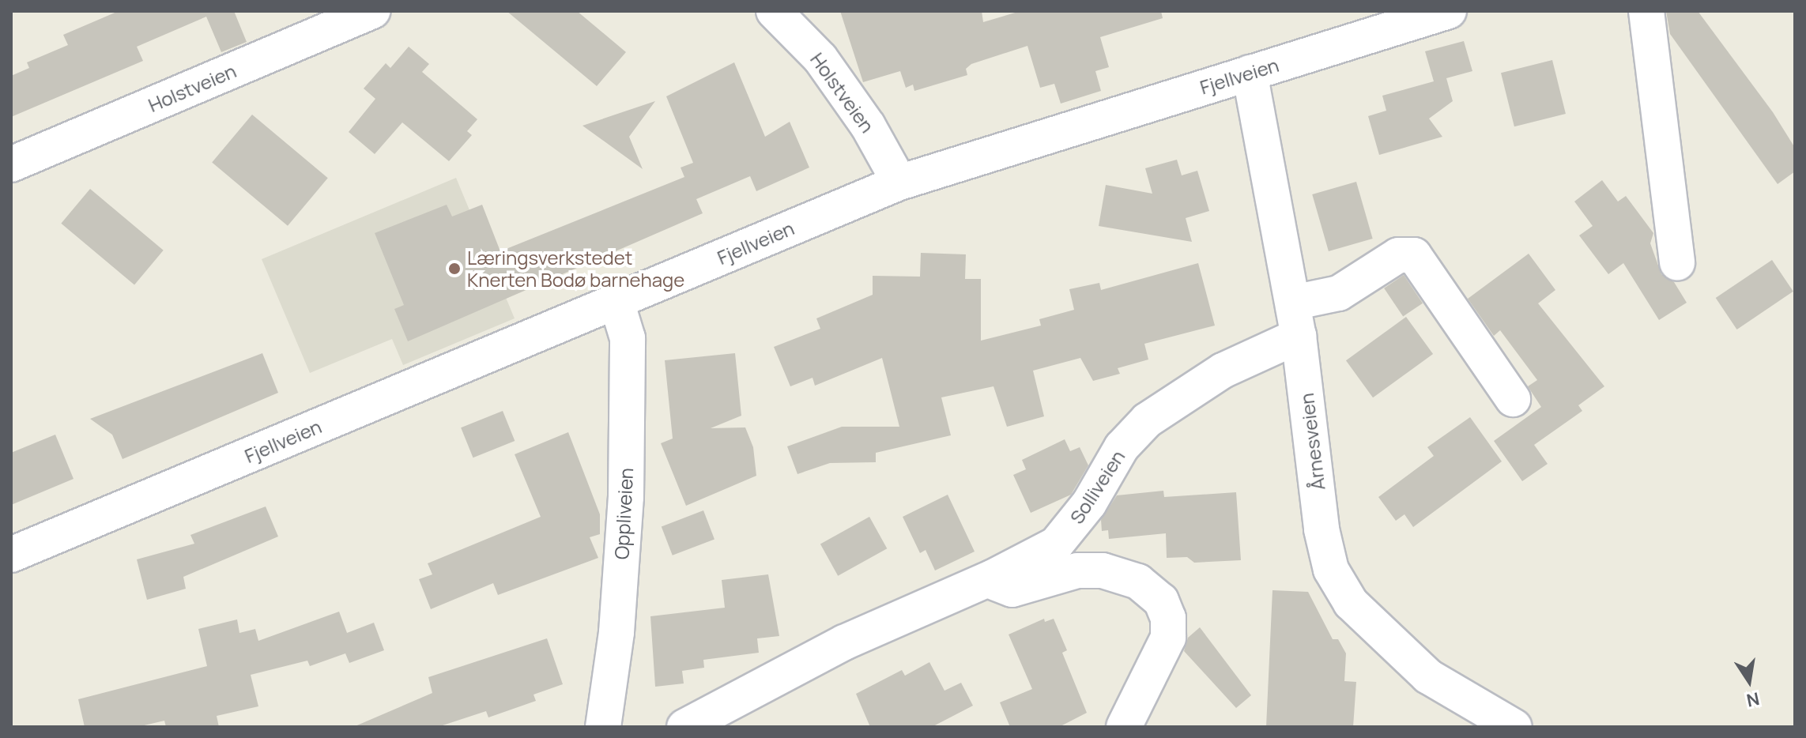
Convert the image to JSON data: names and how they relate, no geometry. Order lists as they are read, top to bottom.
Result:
{
  "streets": {
    "street": [
      "Fjellveien",
      "Holstveien",
      "Årnesveien",
      "Solliveien",
      "Oppliveien"
    ]
  },
  "crossings": [
    ["Fjellveien", "Holstveien"],
    ["Fjellveien", "Årnesveien"],
    ["Fjellveien", "Oppliveien"],
    ["Årnesveien", "Solliveien"]
  ],
  "places": ["Læringsverkstedet Knerten Bodø barnehage"],
  "north": "bottom"
}
